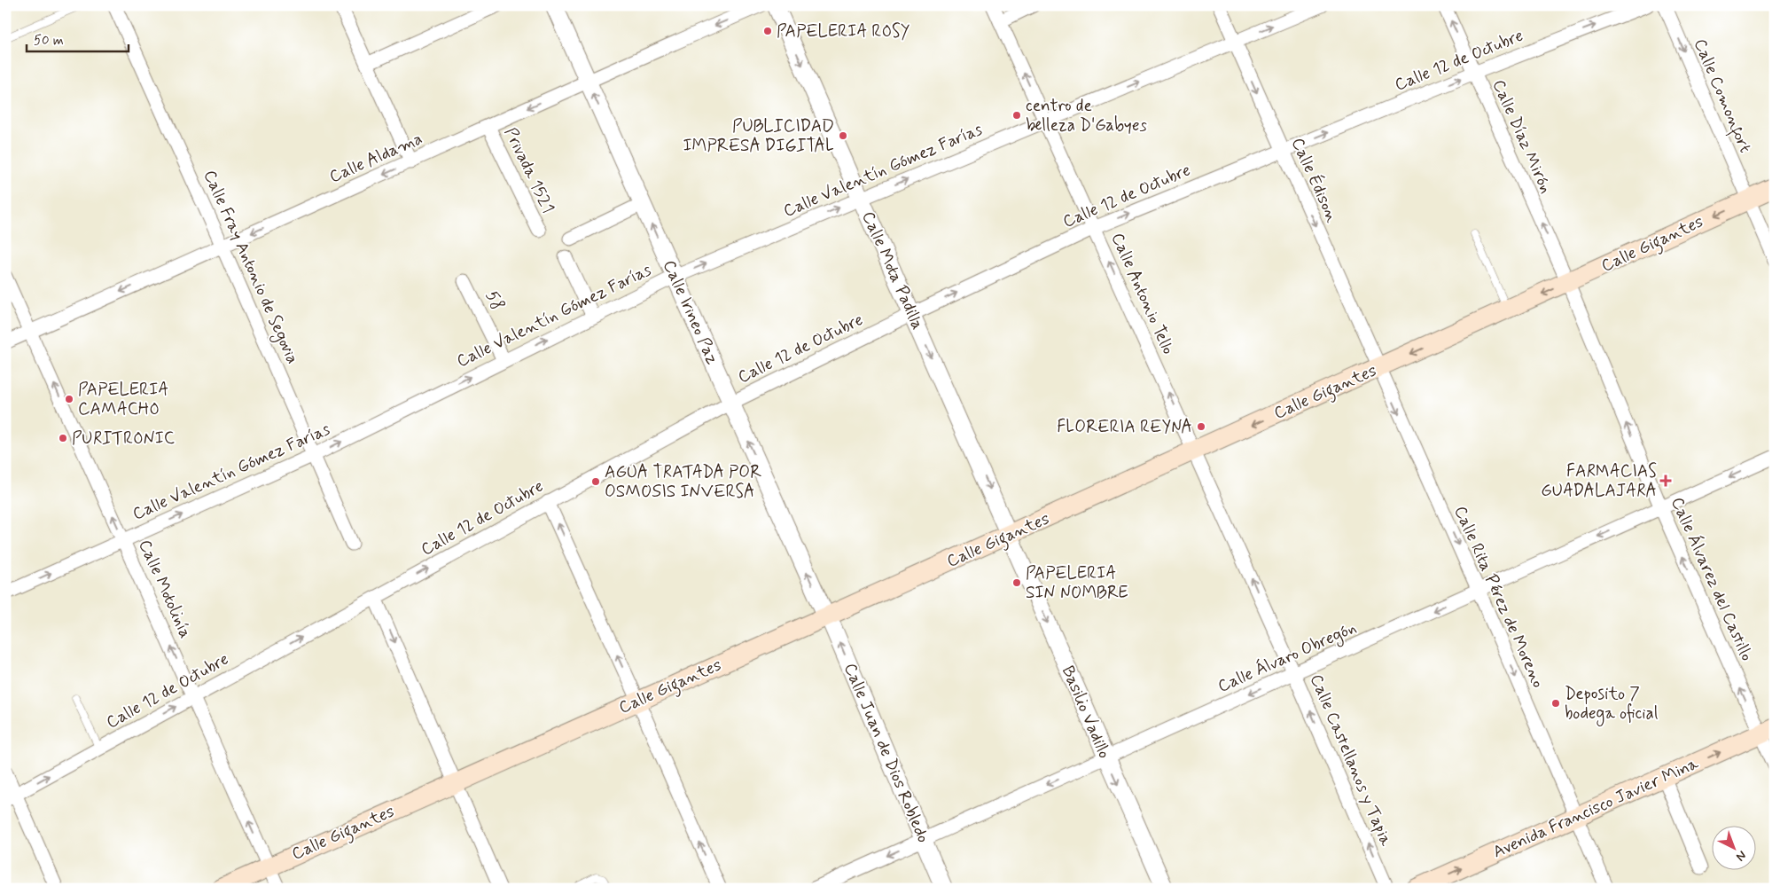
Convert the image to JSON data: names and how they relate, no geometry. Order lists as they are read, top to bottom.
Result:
{
  "streets": {
    "main road": ["Calle Gigantes", "Avenida Francisco Javier Mina"],
    "street": [
      "Calle 12 de Octubre",
      "Calle Comonfort",
      "Calle Díaz Mirón",
      "Calle Aldama",
      "Privada 1521",
      "Calle Valentín Gómez Farías",
      "Calle Édison",
      "Calle Fray Antonio de Segovia",
      "Calle Mota Padilla",
      "Calle Antonio Tello",
      "58",
      "Calle Irineo Paz",
      "Calle Álvarez del Castillo",
      "Calle Motolinía",
      "Calle Rita Pérez de Moreno",
      "Calle Álvaro Obregón",
      "Basilio Vadillo",
      "Calle Juan de Dios Robledo",
      "Calle Castellanos y Tapia"
    ]
  },
  "crossings": [
    ["Calle 12 de Octubre", "Calle Díaz Mirón"],
    ["Calle 12 de Octubre", "Calle Édison"],
    ["Calle 12 de Octubre", "Calle Mota Padilla"],
    ["Calle 12 de Octubre", "Calle Antonio Tello"],
    ["Calle 12 de Octubre", "Calle Irineo Paz"],
    ["Calle 12 de Octubre", "Calle Motolinía"],
    ["Calle Comonfort", "Calle Gigantes"],
    ["Calle Díaz Mirón", "Calle Gigantes"],
    ["Calle Díaz Mirón", "Calle Álvarez del Castillo"],
    ["Calle Aldama", "Privada 1521"],
    ["Calle Aldama", "Calle Fray Antonio de Segovia"],
    ["Calle Aldama", "Calle Irineo Paz"],
    ["Calle Aldama", "Calle Motolinía"],
    ["Calle Valentín Gómez Farías", "Calle Édison"],
    ["Calle Valentín Gómez Farías", "Calle Fray Antonio de Segovia"],
    ["Calle Valentín Gómez Farías", "Calle Mota Padilla"],
    ["Calle Valentín Gómez Farías", "Calle Antonio Tello"],
    ["Calle Valentín Gómez Farías", "58"],
    ["Calle Valentín Gómez Farías", "Calle Irineo Paz"],
    ["Calle Valentín Gómez Farías", "Calle Motolinía"],
    ["Calle Édison", "Calle Gigantes"],
    ["Calle Édison", "Calle Rita Pérez de Moreno"],
    ["Calle Gigantes", "Calle Mota Padilla"],
    ["Calle Gigantes", "Calle Antonio Tello"],
    ["Calle Gigantes", "Calle Irineo Paz"],
    ["Calle Gigantes", "Calle Álvarez del Castillo"],
    ["Calle Gigantes", "Calle Motolinía"],
    ["Calle Gigantes", "Calle Rita Pérez de Moreno"],
    ["Calle Gigantes", "Basilio Vadillo"],
    ["Calle Gigantes", "Calle Juan de Dios Robledo"],
    ["Calle Gigantes", "Calle Castellanos y Tapia"],
    ["Calle Mota Padilla", "Basilio Vadillo"],
    ["Calle Antonio Tello", "Calle Castellanos y Tapia"],
    ["Calle Irineo Paz", "Calle Juan de Dios Robledo"],
    ["Calle Álvarez del Castillo", "Calle Álvaro Obregón"],
    ["Calle Álvarez del Castillo", "Avenida Francisco Javier Mina"],
    ["Calle Rita Pérez de Moreno", "Calle Álvaro Obregón"],
    ["Calle Rita Pérez de Moreno", "Avenida Francisco Javier Mina"],
    ["Calle Álvaro Obregón", "Basilio Vadillo"],
    ["Calle Álvaro Obregón", "Calle Juan de Dios Robledo"],
    ["Calle Álvaro Obregón", "Calle Castellanos y Tapia"]
  ],
  "one_way": [
    "Calle 12 de Octubre",
    "Calle Comonfort",
    "Calle Díaz Mirón",
    "Calle Aldama",
    "Calle Valentín Gómez Farías",
    "Calle Édison",
    "Calle Gigantes",
    "Calle Mota Padilla",
    "Calle Antonio Tello",
    "Calle Irineo Paz",
    "Calle Álvarez del Castillo",
    "Calle Motolinía",
    "Calle Rita Pérez de Moreno",
    "Calle Álvaro Obregón",
    "Basilio Vadillo",
    "Calle Juan de Dios Robledo",
    "Calle Castellanos y Tapia",
    "Avenida Francisco Javier Mina"
  ],
  "places": {
    "other": [
      "PAPELERIA ROSY",
      "centro de belleza D'Gabyes",
      "PUBLICIDAD IMPRESA DIGITAL",
      "PAPELERIA CAMACHO",
      "FLORERIA REYNA",
      "PURITRONIC",
      "AGUA TRATADA POR OSMOSIS INVERSA",
      "PAPELERIA SIN NOMBRE",
      "Deposito 7 bodega oficial"
    ],
    "health": ["FARMACIAS GUADALAJARA"]
  },
  "scale_bar": "50 m",
  "north": "bottom right"
}
